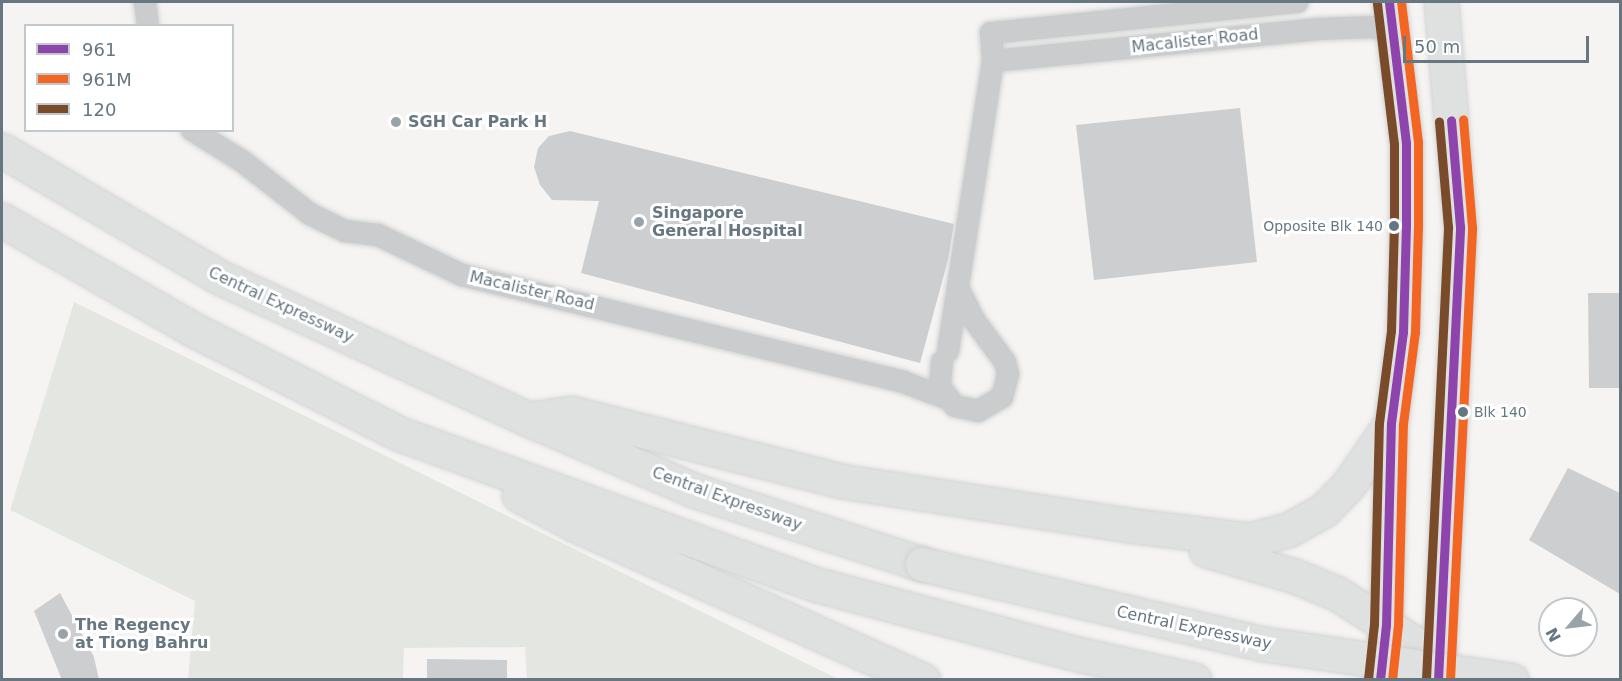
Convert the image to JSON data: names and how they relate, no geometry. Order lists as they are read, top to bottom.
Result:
{
  "streets": {
    "main road": ["Central Expressway"],
    "street": ["Macalister Road"]
  },
  "places": [
    "SGH Car Park H",
    "Singapore General Hospital",
    "Opposite Blk 140",
    "Blk 140",
    "The Regency at Tiong Bahru"
  ],
  "lines": ["transit line 961", "transit line 961M", "transit line 120"],
  "legend": ["961", "961M", "120"],
  "scale_bar": "50 m",
  "north": "bottom left"
}
